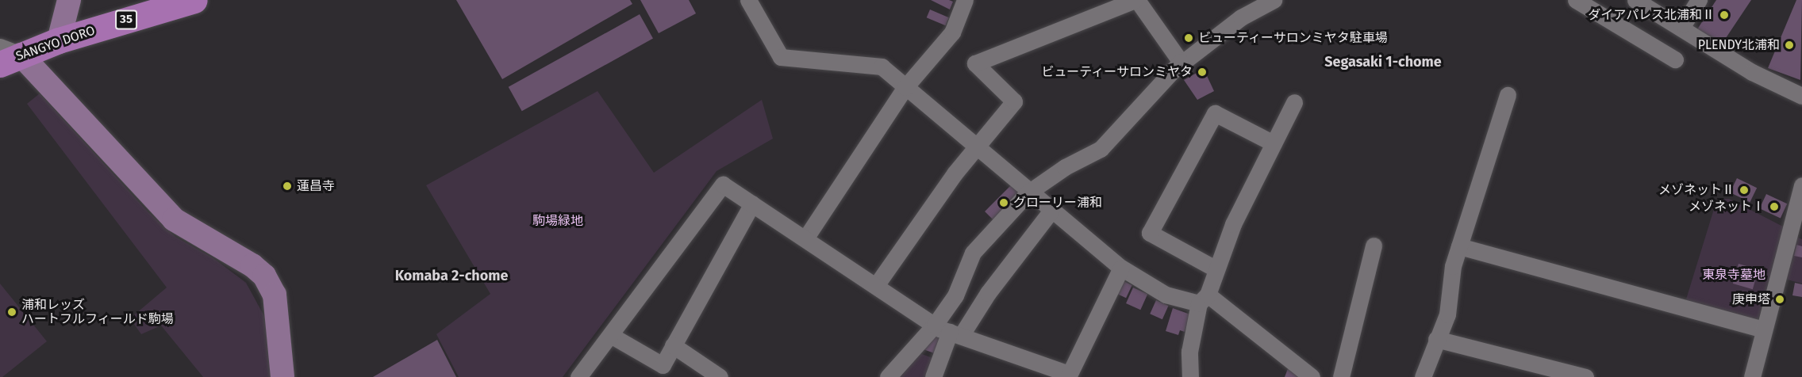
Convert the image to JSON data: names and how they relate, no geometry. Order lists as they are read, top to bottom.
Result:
{
  "streets": {
    "main road": ["35", "SANGYO DORO"]
  },
  "districts": ["Segasaki 1-chome", "Komaba 2-chome"],
  "parks": ["駒場緑地", "東泉寺墓地"],
  "places": [
    "ダイアパレス北浦和Ⅱ",
    "ビューティーサロンミヤタ駐車場",
    "PLENDY北浦和",
    "ビューティーサロンミヤタ",
    "蓮昌寺",
    "メゾネットⅡ",
    "グローリー浦和",
    "メゾネットⅠ",
    "庚申塔",
    "浦和レッズ ハートフルフィールド駒場"
  ]
}
